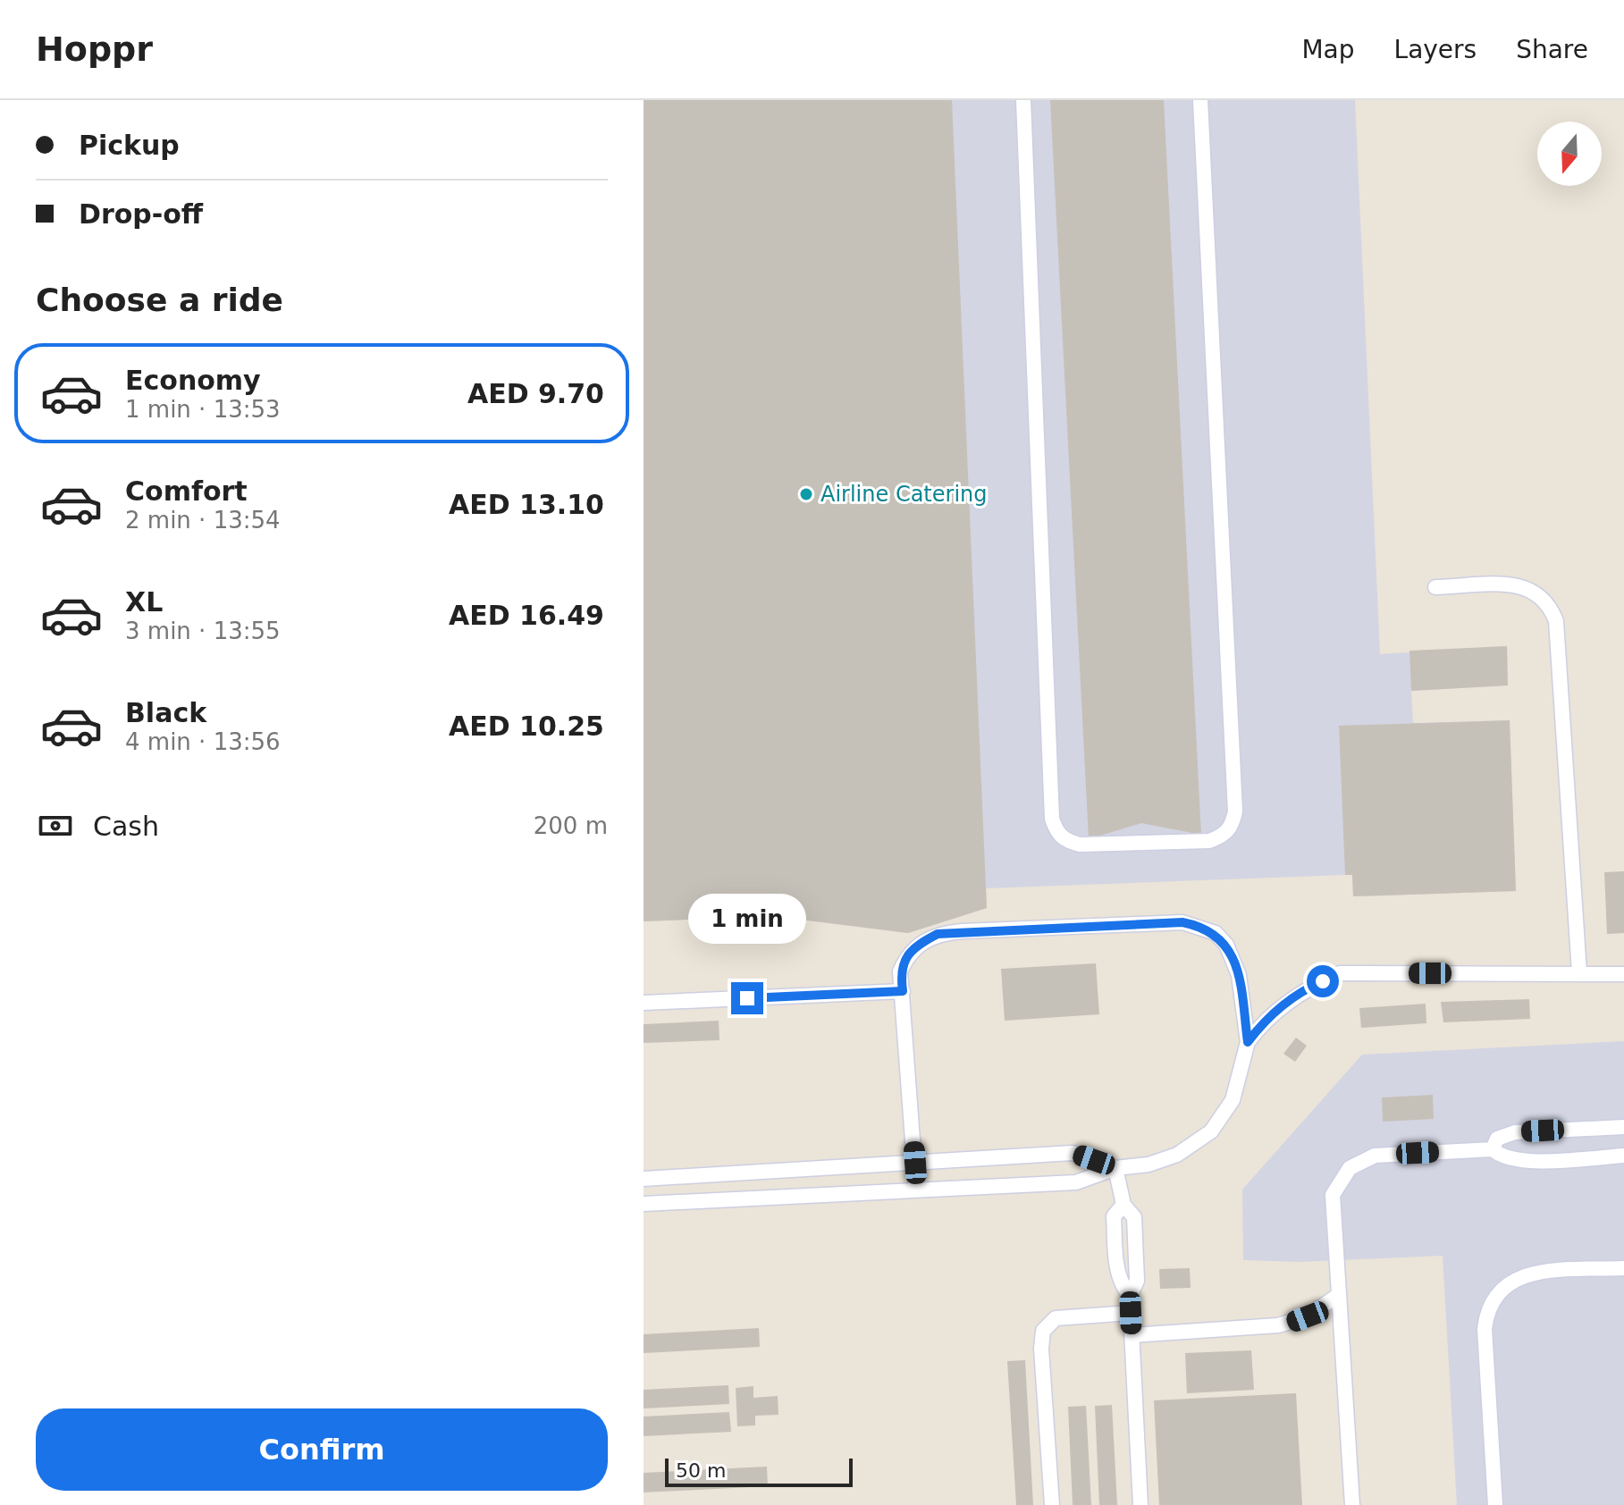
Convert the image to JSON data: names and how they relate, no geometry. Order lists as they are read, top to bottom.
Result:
{
  "places": ["Airline Catering"],
  "scale_bar": "50 m",
  "north": "bottom",
  "page": {
    "header": "Hoppr",
    "nav": ["Map", "Layers", "Share"],
    "banner": ["Pickup", "Drop-off"],
    "heading": "Choose a ride",
    "list": [
      {
        "name": "Economy",
        "note": "1 min · 13:53",
        "value": "AED 9.70"
      },
      {
        "name": "Comfort",
        "note": "2 min · 13:54",
        "value": "AED 13.10"
      },
      {
        "name": "XL",
        "note": "3 min · 13:55",
        "value": "AED 16.49"
      },
      {
        "name": "Black",
        "note": "4 min · 13:56",
        "value": "AED 10.25"
      }
    ],
    "pay": ["Cash", "200 m"],
    "bubble": "1 min",
    "buttons": "Confirm",
    "scale": "50 m"
  }
}
